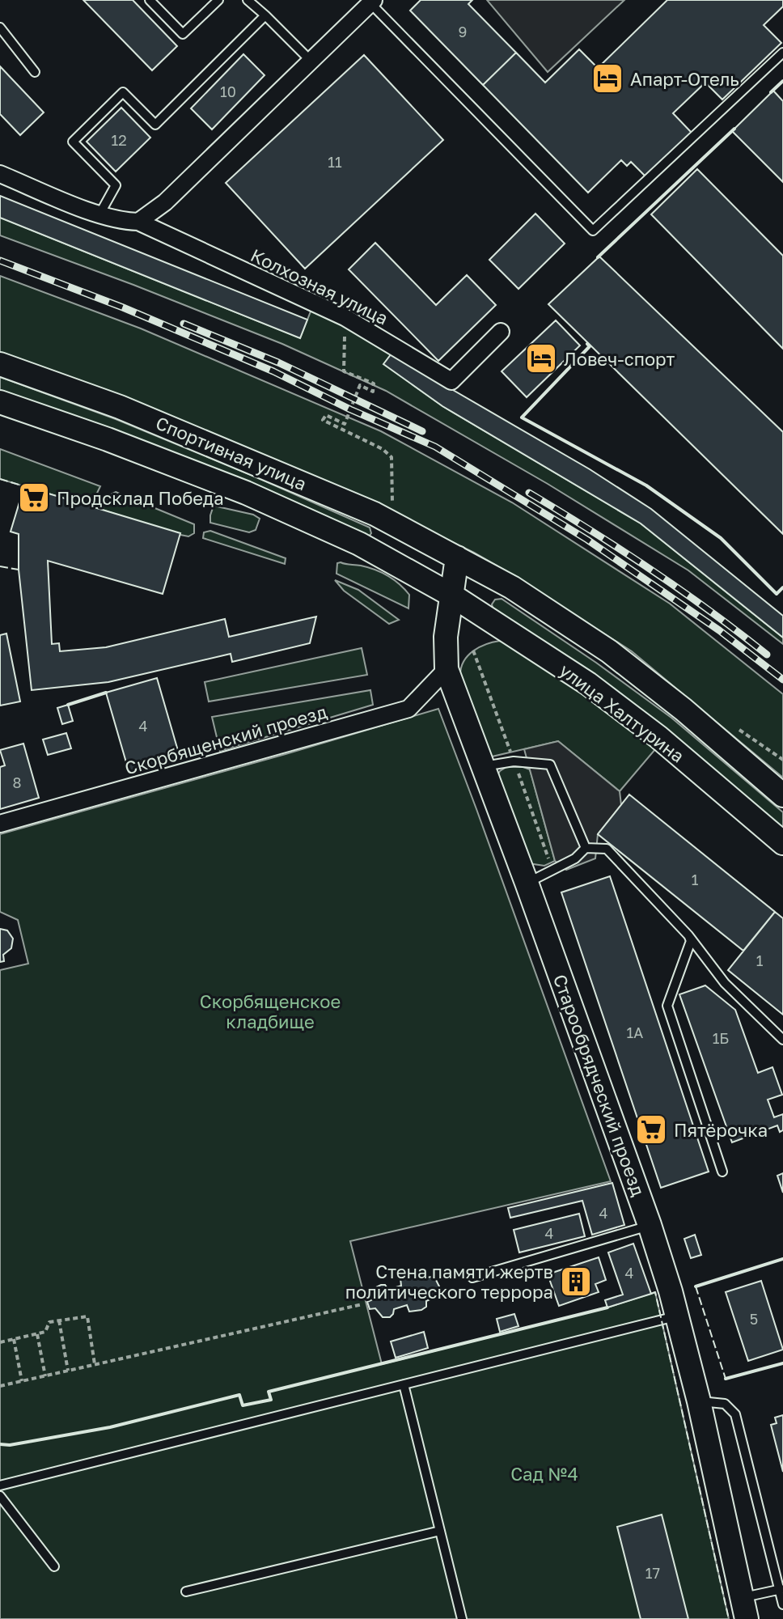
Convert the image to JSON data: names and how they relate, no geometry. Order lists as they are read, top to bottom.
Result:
{
  "streets": {
    "main road": ["Спортивная улица", "улица Халтурина", "Старообрядческий проезд"],
    "street": ["Колхозная улица", "Скорбященский проезд"]
  },
  "crossings": [
    ["Спортивная улица", "улица Халтурина"],
    ["Спортивная улица", "Старообрядческий проезд"],
    ["улица Халтурина", "Старообрядческий проезд"],
    ["Скорбященский проезд", "Старообрядческий проезд"]
  ],
  "parks": ["Скорбященское кладбище", "Сад №4"],
  "places": {
    "hotel": ["Апарт-Отель", "Ловеч-спорт"],
    "supermarket": ["Продсклад Победа", "Пятёрочка"],
    "building": ["Стена памяти жертв политического террора"]
  },
  "house_numbers": [
    "9",
    "10",
    "12",
    "11",
    "4",
    "8",
    "1",
    "1",
    "1А",
    "1Б",
    "4",
    "4",
    "4",
    "5",
    "17"
  ]
}
